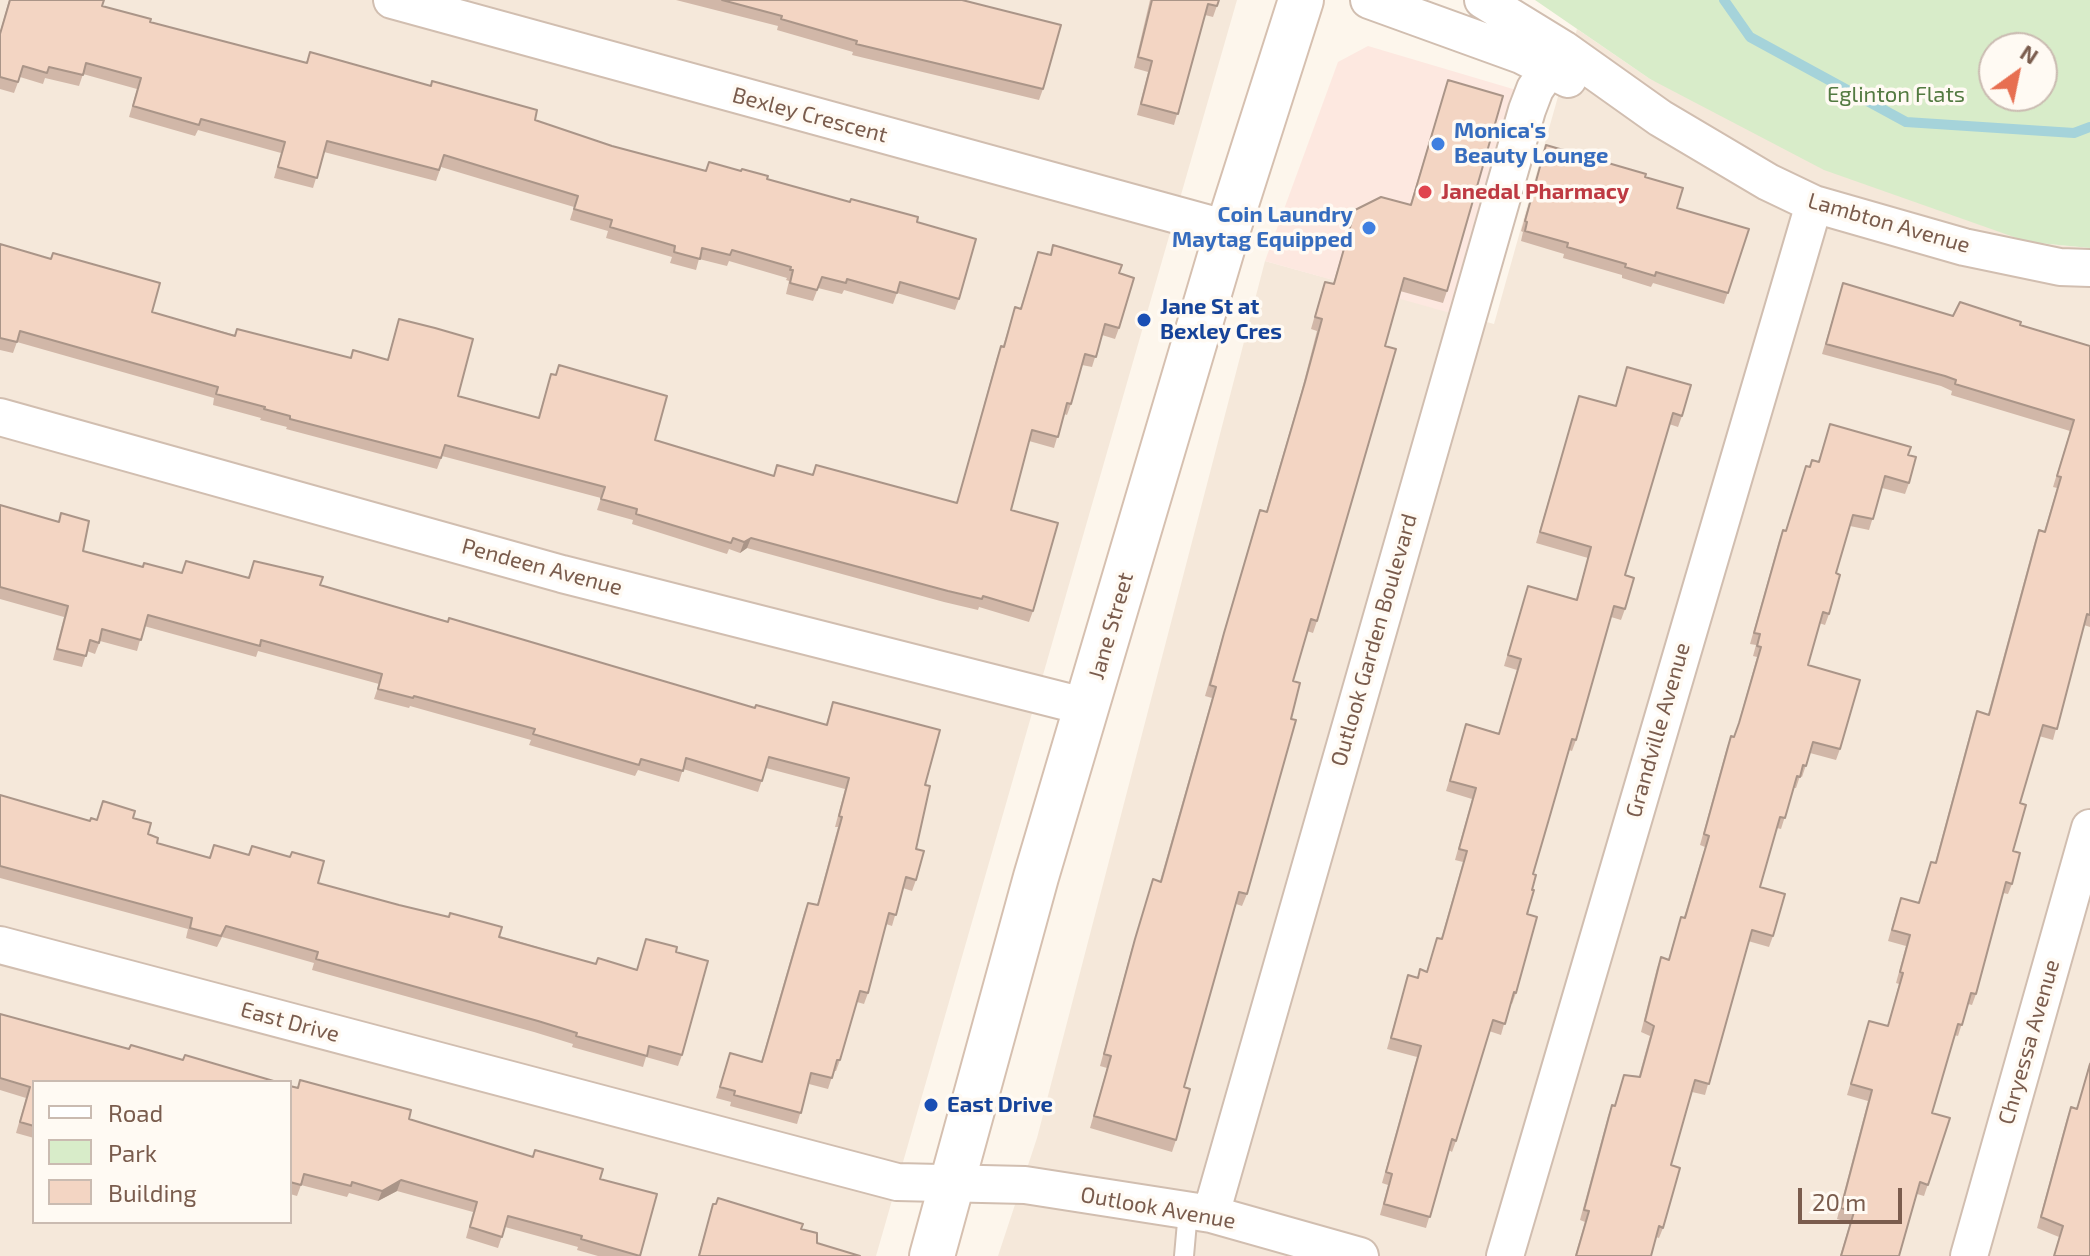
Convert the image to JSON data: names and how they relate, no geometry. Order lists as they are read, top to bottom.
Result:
{
  "streets": {
    "main road": ["Jane Street"],
    "street": [
      "Bexley Crescent",
      "Lambton Avenue",
      "Pendeen Avenue",
      "Outlook Garden Boulevard",
      "Grandville Avenue",
      "East Drive",
      "Chryessa Avenue",
      "Outlook Avenue"
    ]
  },
  "crossings": [
    ["Bexley Crescent", "Jane Street"],
    ["Lambton Avenue", "Outlook Garden Boulevard"],
    ["Lambton Avenue", "Grandville Avenue"],
    ["Pendeen Avenue", "Jane Street"],
    ["Jane Street", "East Drive"],
    ["Jane Street", "Outlook Avenue"],
    ["Outlook Garden Boulevard", "Outlook Avenue"],
    ["East Drive", "Outlook Avenue"]
  ],
  "parks": ["Eglinton Flats"],
  "places": [
    "Monica's Beauty Lounge",
    "Janedal Pharmacy",
    "Coin Laundry Maytag Equipped",
    "Jane St at Bexley Cres",
    "East Drive"
  ],
  "legend": ["Road", "Park", "Building"],
  "scale_bar": "20 m",
  "north": "top right"
}
